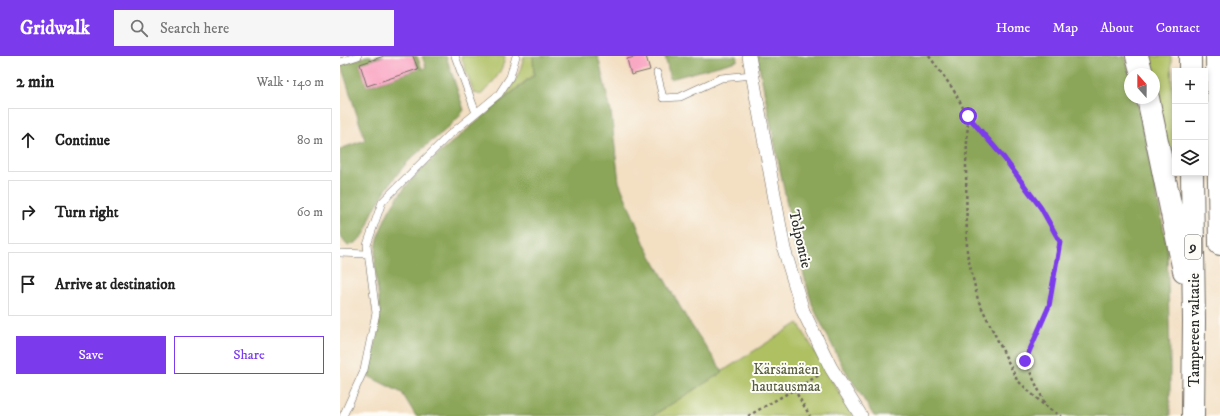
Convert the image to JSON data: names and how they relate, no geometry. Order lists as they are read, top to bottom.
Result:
{
  "streets": {
    "highway": ["9", "Tampereen valtatie"],
    "street": ["Tolpontie"]
  },
  "parks": ["Kärsämäen hautausmaa"],
  "north": "top",
  "page": {
    "header": "Gridwalk",
    "search": "Search here",
    "nav": [
      "Home",
      "Map",
      "About",
      "Contact"
    ],
    "heading": ["2 min", "Walk · 140 m"],
    "map_buttons": ["+", "−"],
    "list": [
      ["Continue", "80 m"],
      ["Turn right", "60 m"],
      "Arrive at destination"
    ],
    "buttons": ["Save", "Share"]
  }
}
